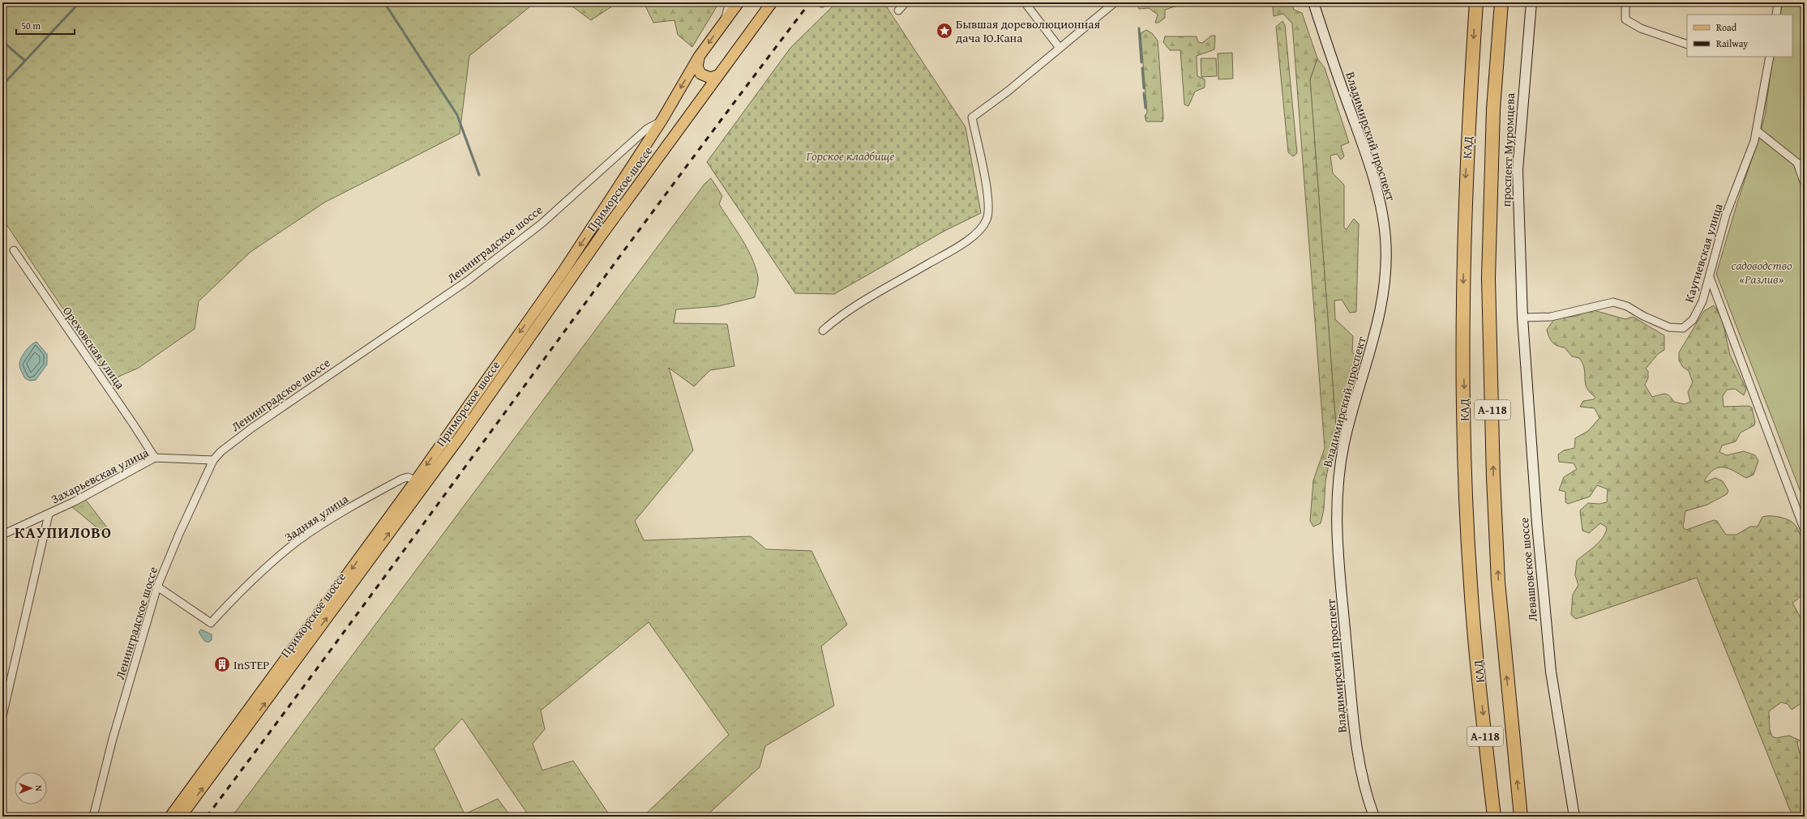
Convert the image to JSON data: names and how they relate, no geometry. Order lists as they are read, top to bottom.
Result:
{
  "streets": {
    "highway": ["КАД", "А-118"],
    "main road": [
      "Владимирский проспект",
      "проспект Муромцева",
      "Приморское шоссе",
      "Левашовское шоссе"
    ],
    "street": [
      "Ленинградское шоссе",
      "Каугиевская улица",
      "Ореховская улица",
      "Захарьевская улица",
      "Задняя улица"
    ]
  },
  "crossings": [
    ["проспект Муромцева", "Каугиевская улица"],
    ["проспект Муромцева", "Левашовское шоссе"],
    ["Приморское шоссе", "Ленинградское шоссе"],
    ["Приморское шоссе", "Задняя улица"],
    ["Ленинградское шоссе", "Захарьевская улица"],
    ["Ленинградское шоссе", "Задняя улица"],
    ["Каугиевская улица", "Левашовское шоссе"],
    ["Ореховская улица", "Захарьевская улица"]
  ],
  "districts": ["КАУПИЛОВО"],
  "parks": ["Горское кладбище", "садоводство «Разлив»"],
  "places": {
    "place": ["Бывшая дореволюционная дача Ю.Кана"],
    "building": ["InSTEP"]
  },
  "legend": ["Road", "Railway"],
  "scale_bar": "50 m",
  "north": "right"
}
